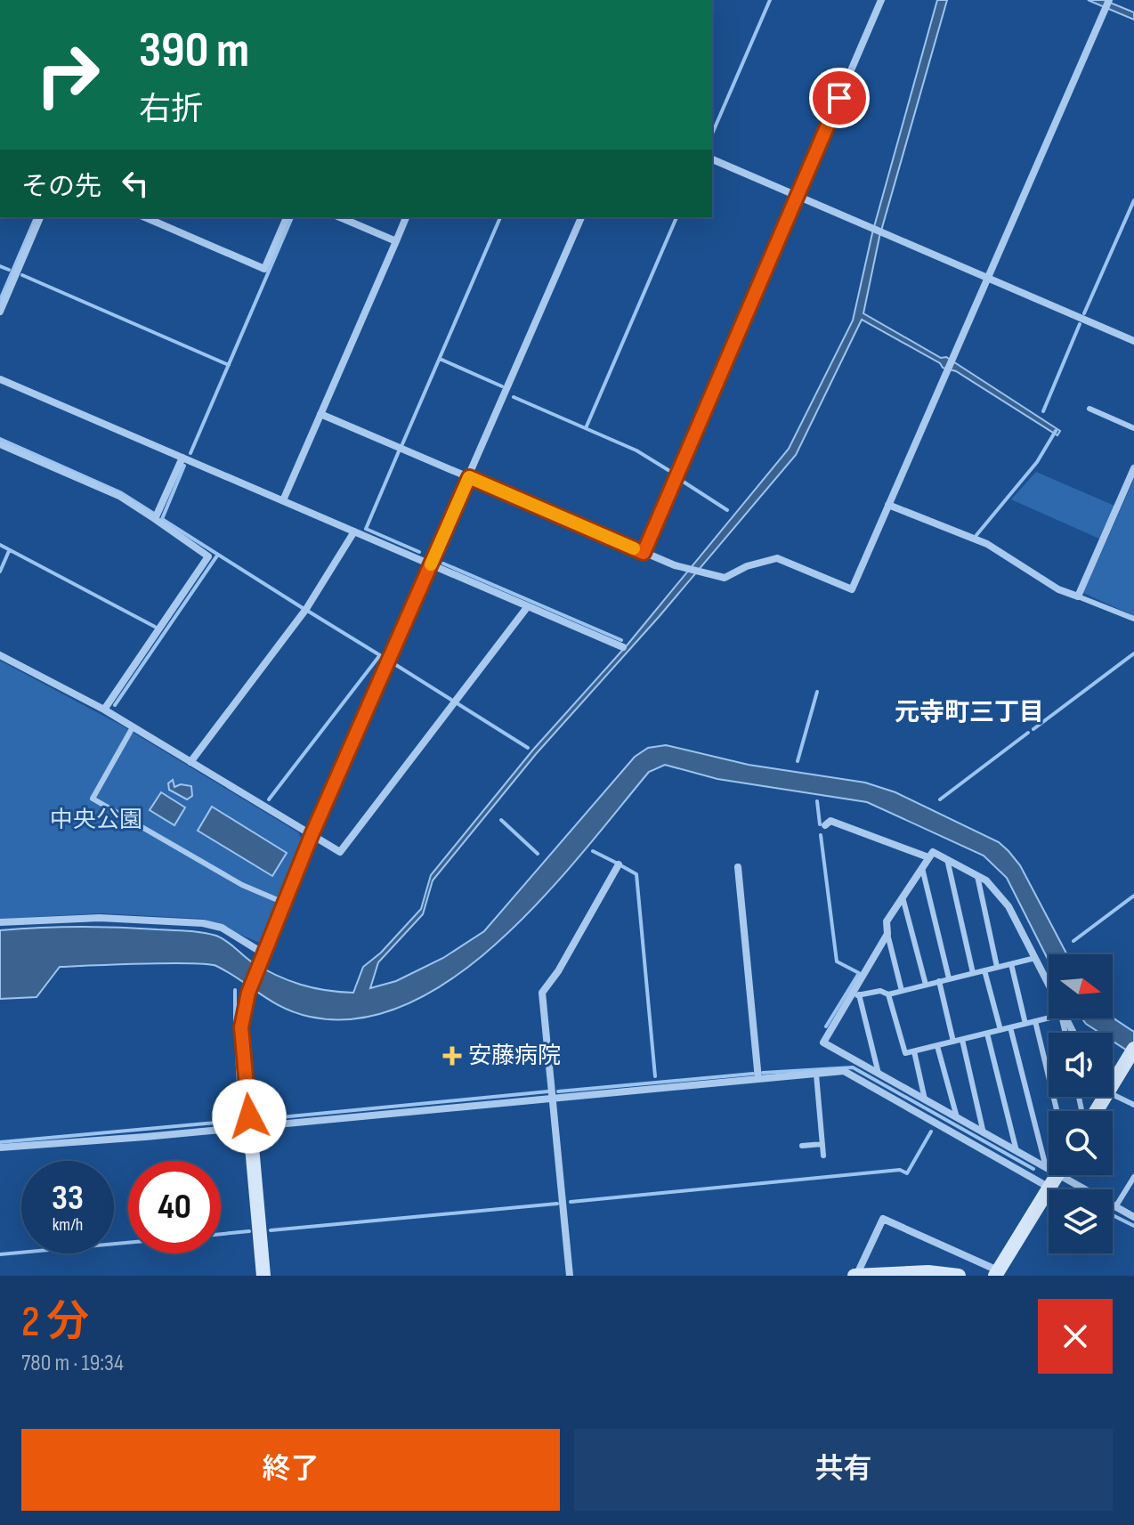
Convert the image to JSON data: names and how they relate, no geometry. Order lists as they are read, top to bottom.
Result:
{
  "districts": ["元寺町三丁目"],
  "parks": ["中央公園"],
  "places": {
    "health": ["安藤病院"]
  },
  "north": "right",
  "page": {
    "turn": ["390 m", "右折"],
    "then": "その先",
    "speed": "33 km/h",
    "limit": "40",
    "heading": ["2 分", "780 m · 19:34"],
    "buttons": ["終了", "共有"]
  }
}
